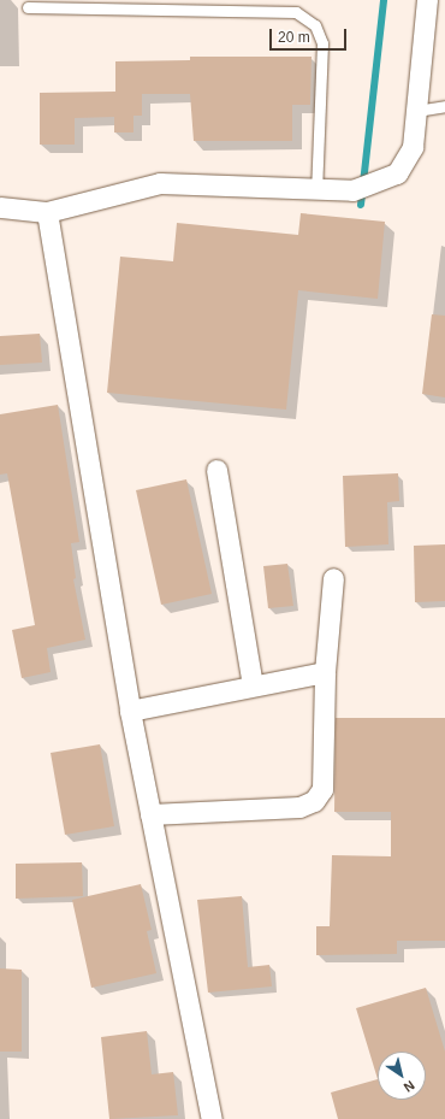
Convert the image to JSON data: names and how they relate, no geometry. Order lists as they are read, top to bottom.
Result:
{
  "scale_bar": "20 m",
  "north": "bottom right"
}
